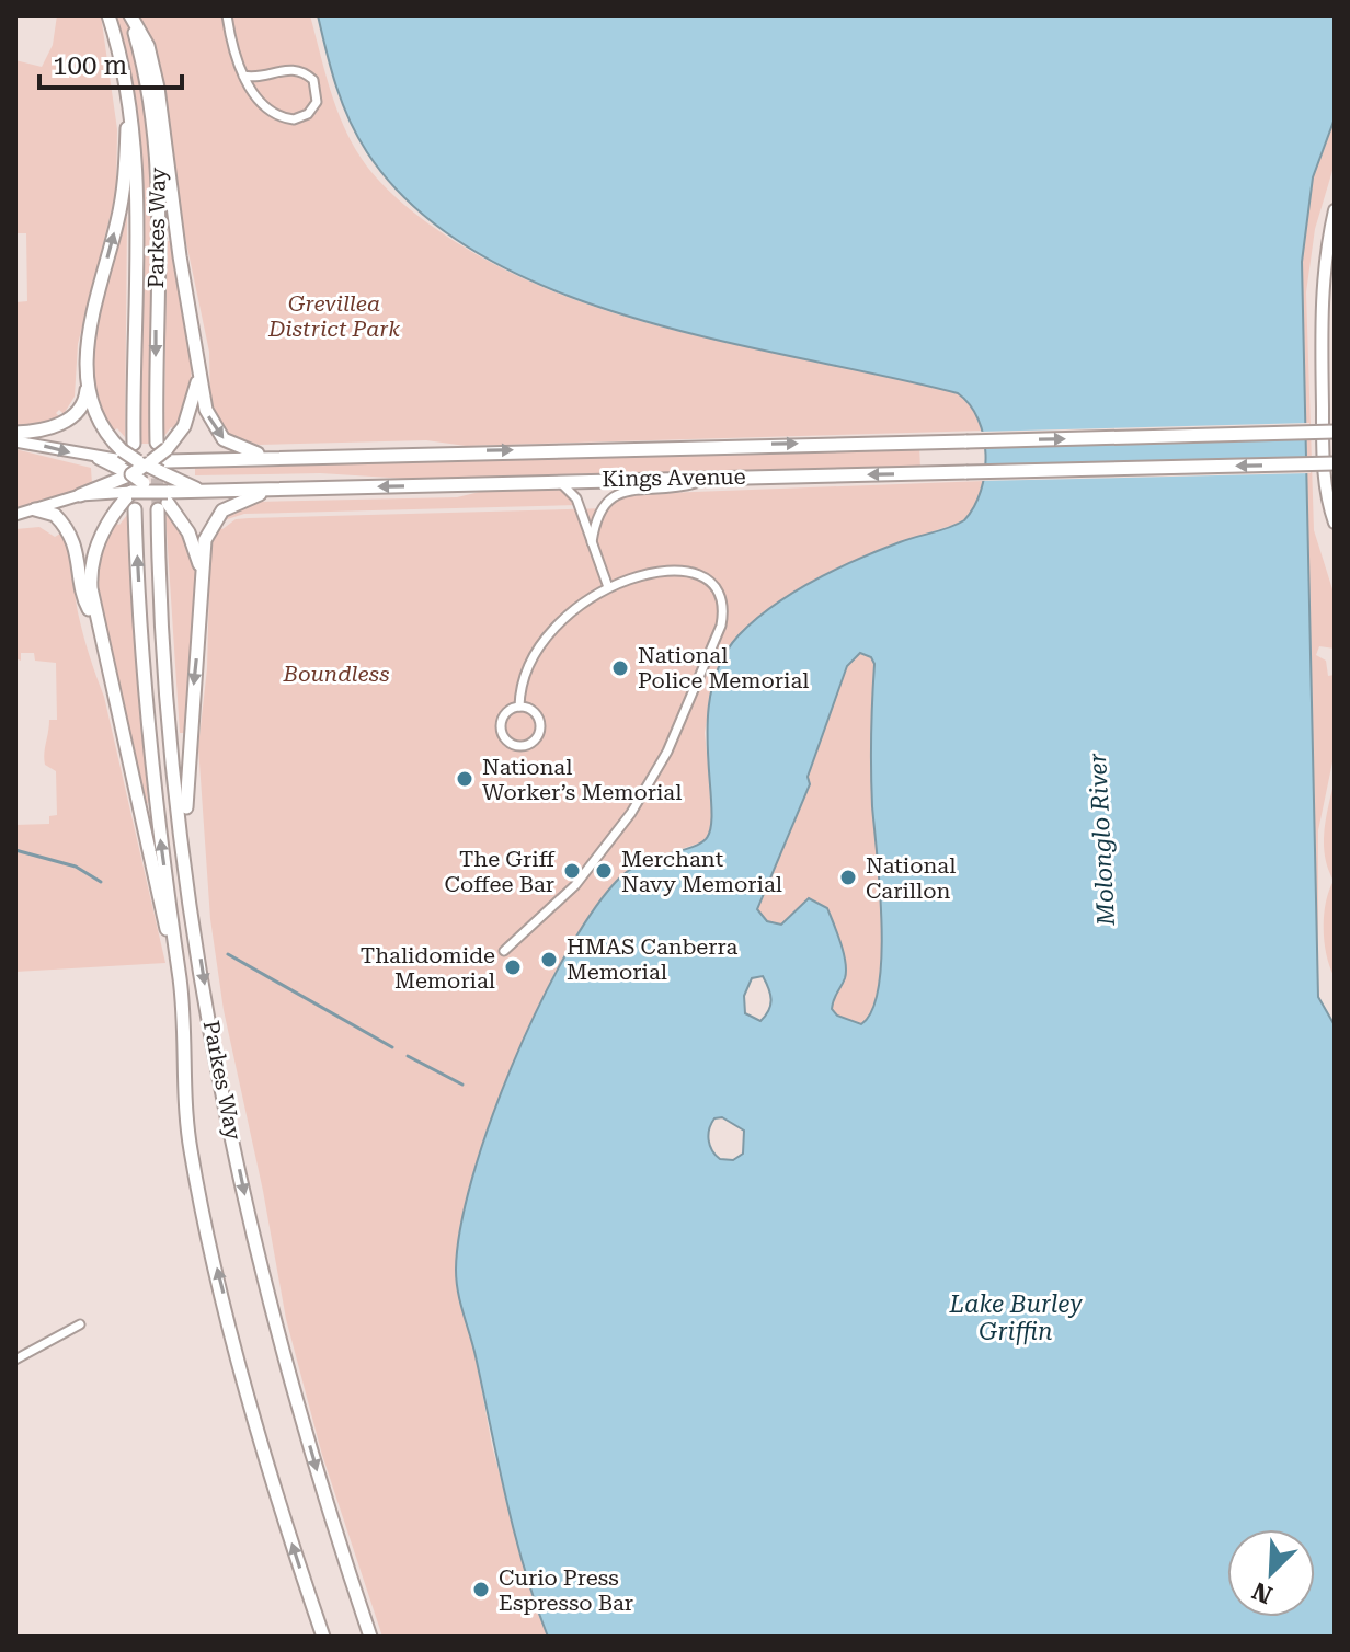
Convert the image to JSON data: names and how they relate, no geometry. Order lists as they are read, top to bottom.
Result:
{
  "streets": {
    "main road": ["Parkes Way", "Kings Avenue"]
  },
  "crossings": [
    ["Parkes Way", "Kings Avenue"]
  ],
  "water": ["Molonglo River", "Lake Burley Griffin"],
  "parks": ["Grevillea District Park", "Boundless"],
  "places": [
    "National Police Memorial",
    "National Worker’s Memorial",
    "The Griff Coffee Bar",
    "Merchant Navy Memorial",
    "National Carillon",
    "HMAS Canberra Memorial",
    "Thalidomide Memorial",
    "Curio Press Espresso Bar"
  ],
  "scale_bar": "100 m",
  "north": "bottom left"
}
